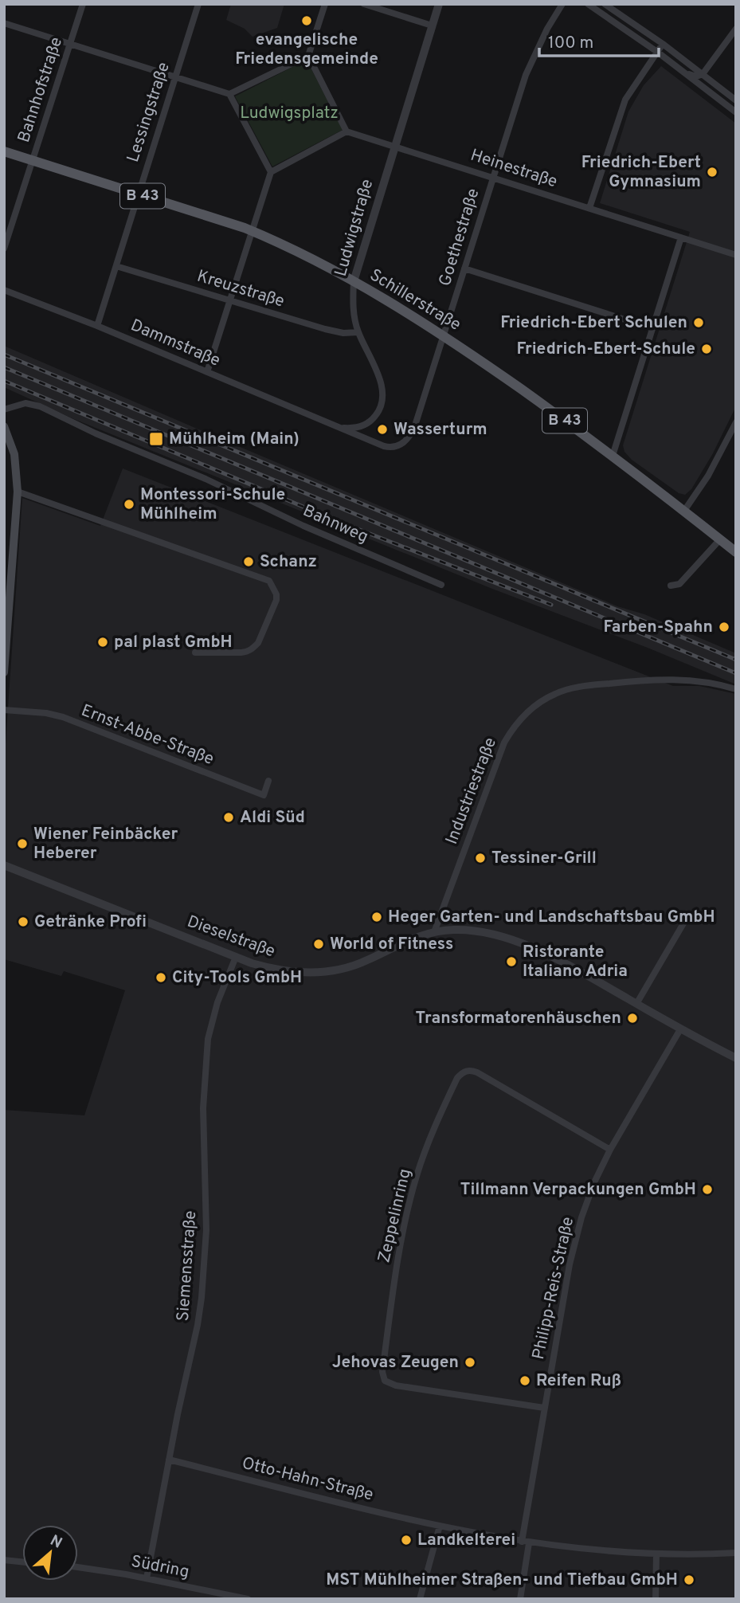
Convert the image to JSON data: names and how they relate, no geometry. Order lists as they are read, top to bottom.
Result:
{
  "streets": {
    "main road": ["B 43", "Schillerstraße"],
    "street": [
      "Bahnhofstraße",
      "Lessingstraße",
      "Heinestraße",
      "Ludwigstraße",
      "Goethestraße",
      "Kreuzstraße",
      "Dammstraße",
      "Bahnweg",
      "Ernst-Abbe-Straße",
      "Industriestraße",
      "Dieselstraße",
      "Zeppelinring",
      "Siemensstraße",
      "Philipp-Reis-Straße",
      "Otto-Hahn-Straße",
      "Südring"
    ]
  },
  "crossings": [
    ["Bahnhofstraße", "B 43"],
    ["Bahnhofstraße", "Schillerstraße"],
    ["Lessingstraße", "Kreuzstraße"],
    ["Lessingstraße", "Schillerstraße"],
    ["Lessingstraße", "Dammstraße"],
    ["Heinestraße", "Ludwigstraße"],
    ["Heinestraße", "Goethestraße"],
    ["B 43", "Schillerstraße"],
    ["Ludwigstraße", "Goethestraße"],
    ["Ludwigstraße", "Kreuzstraße"],
    ["Ludwigstraße", "Schillerstraße"],
    ["Ludwigstraße", "Dammstraße"],
    ["Goethestraße", "Schillerstraße"],
    ["Goethestraße", "Dammstraße"],
    ["Industriestraße", "Dieselstraße"],
    ["Dieselstraße", "Siemensstraße"],
    ["Dieselstraße", "Philipp-Reis-Straße"],
    ["Zeppelinring", "Philipp-Reis-Straße"],
    ["Siemensstraße", "Otto-Hahn-Straße"],
    ["Siemensstraße", "Südring"],
    ["Philipp-Reis-Straße", "Otto-Hahn-Straße"]
  ],
  "parks": ["Ludwigsplatz"],
  "places": {
    "other": [
      "evangelische Friedensgemeinde",
      "Friedrich-Ebert Gymnasium",
      "Friedrich-Ebert Schulen",
      "Friedrich-Ebert-Schule",
      "Wasserturm",
      "Montessori-Schule Mühlheim",
      "Schanz",
      "Farben-Spahn",
      "pal plast GmbH",
      "Aldi Süd",
      "Wiener Feinbäcker Heberer",
      "Tessiner-Grill",
      "Heger Garten- und Landschaftsbau GmbH",
      "Getränke Profi",
      "World of Fitness",
      "Ristorante Italiano Adria",
      "City-Tools GmbH",
      "Transformatorenhäuschen",
      "Tillmann Verpackungen GmbH",
      "Jehovas Zeugen",
      "Reifen Ruß",
      "Landkelterei",
      "MST Mühlheimer Straßen- und Tiefbau GmbH"
    ],
    "transit": ["Mühlheim (Main)"]
  },
  "scale_bar": "100 m",
  "north": "top right"
}
